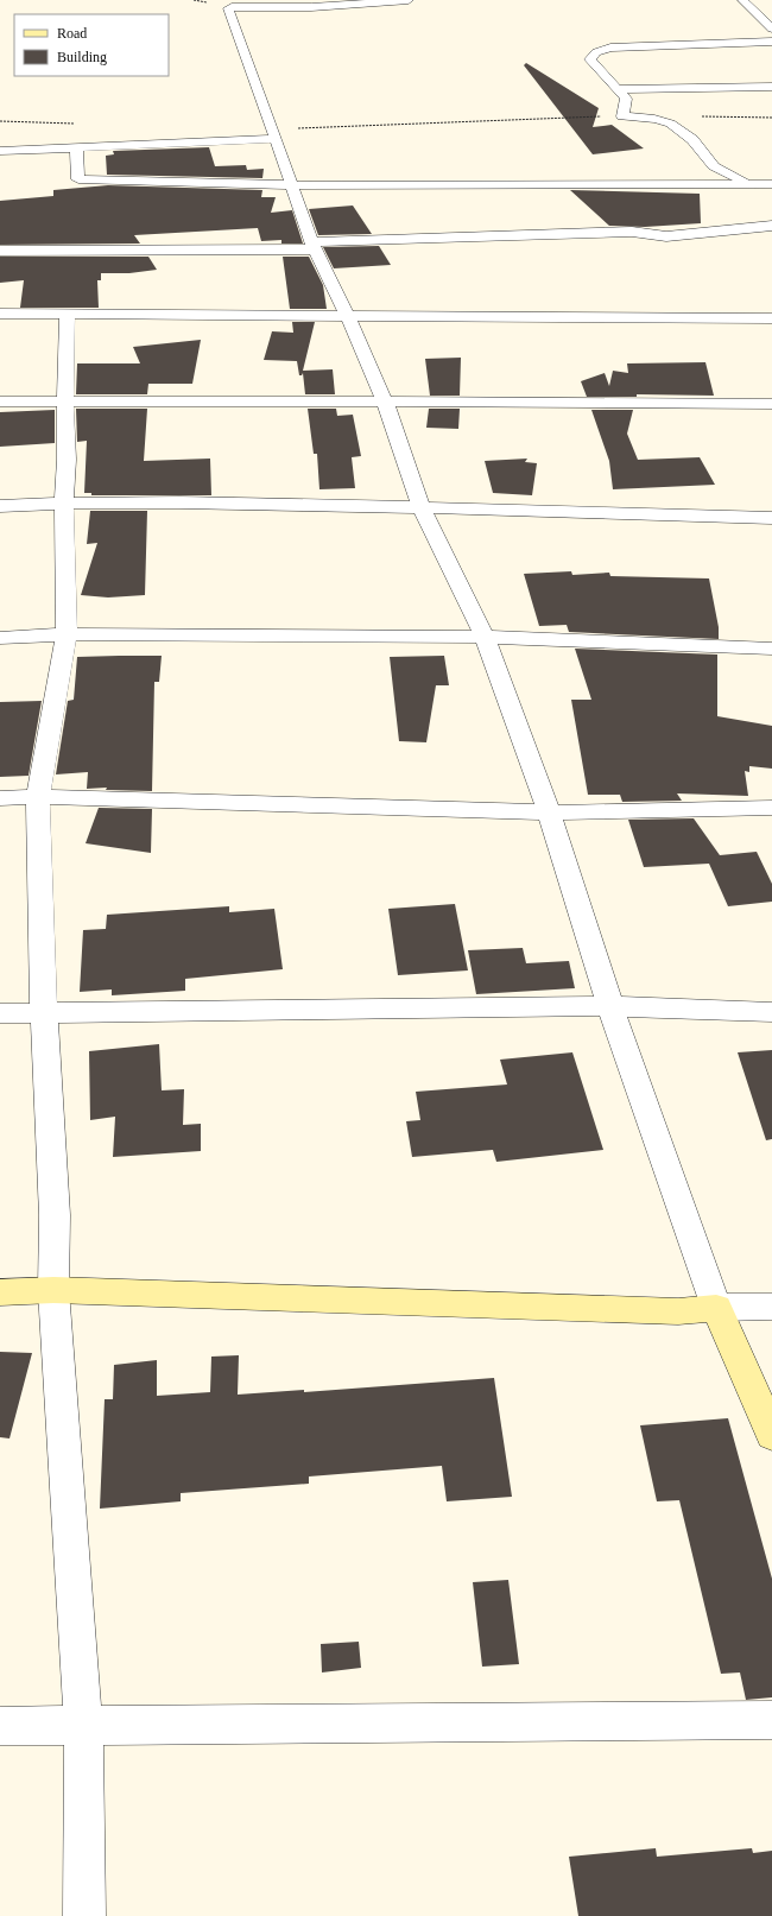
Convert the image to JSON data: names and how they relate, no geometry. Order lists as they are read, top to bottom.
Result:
{
  "legend": ["Road", "Building"]
}
